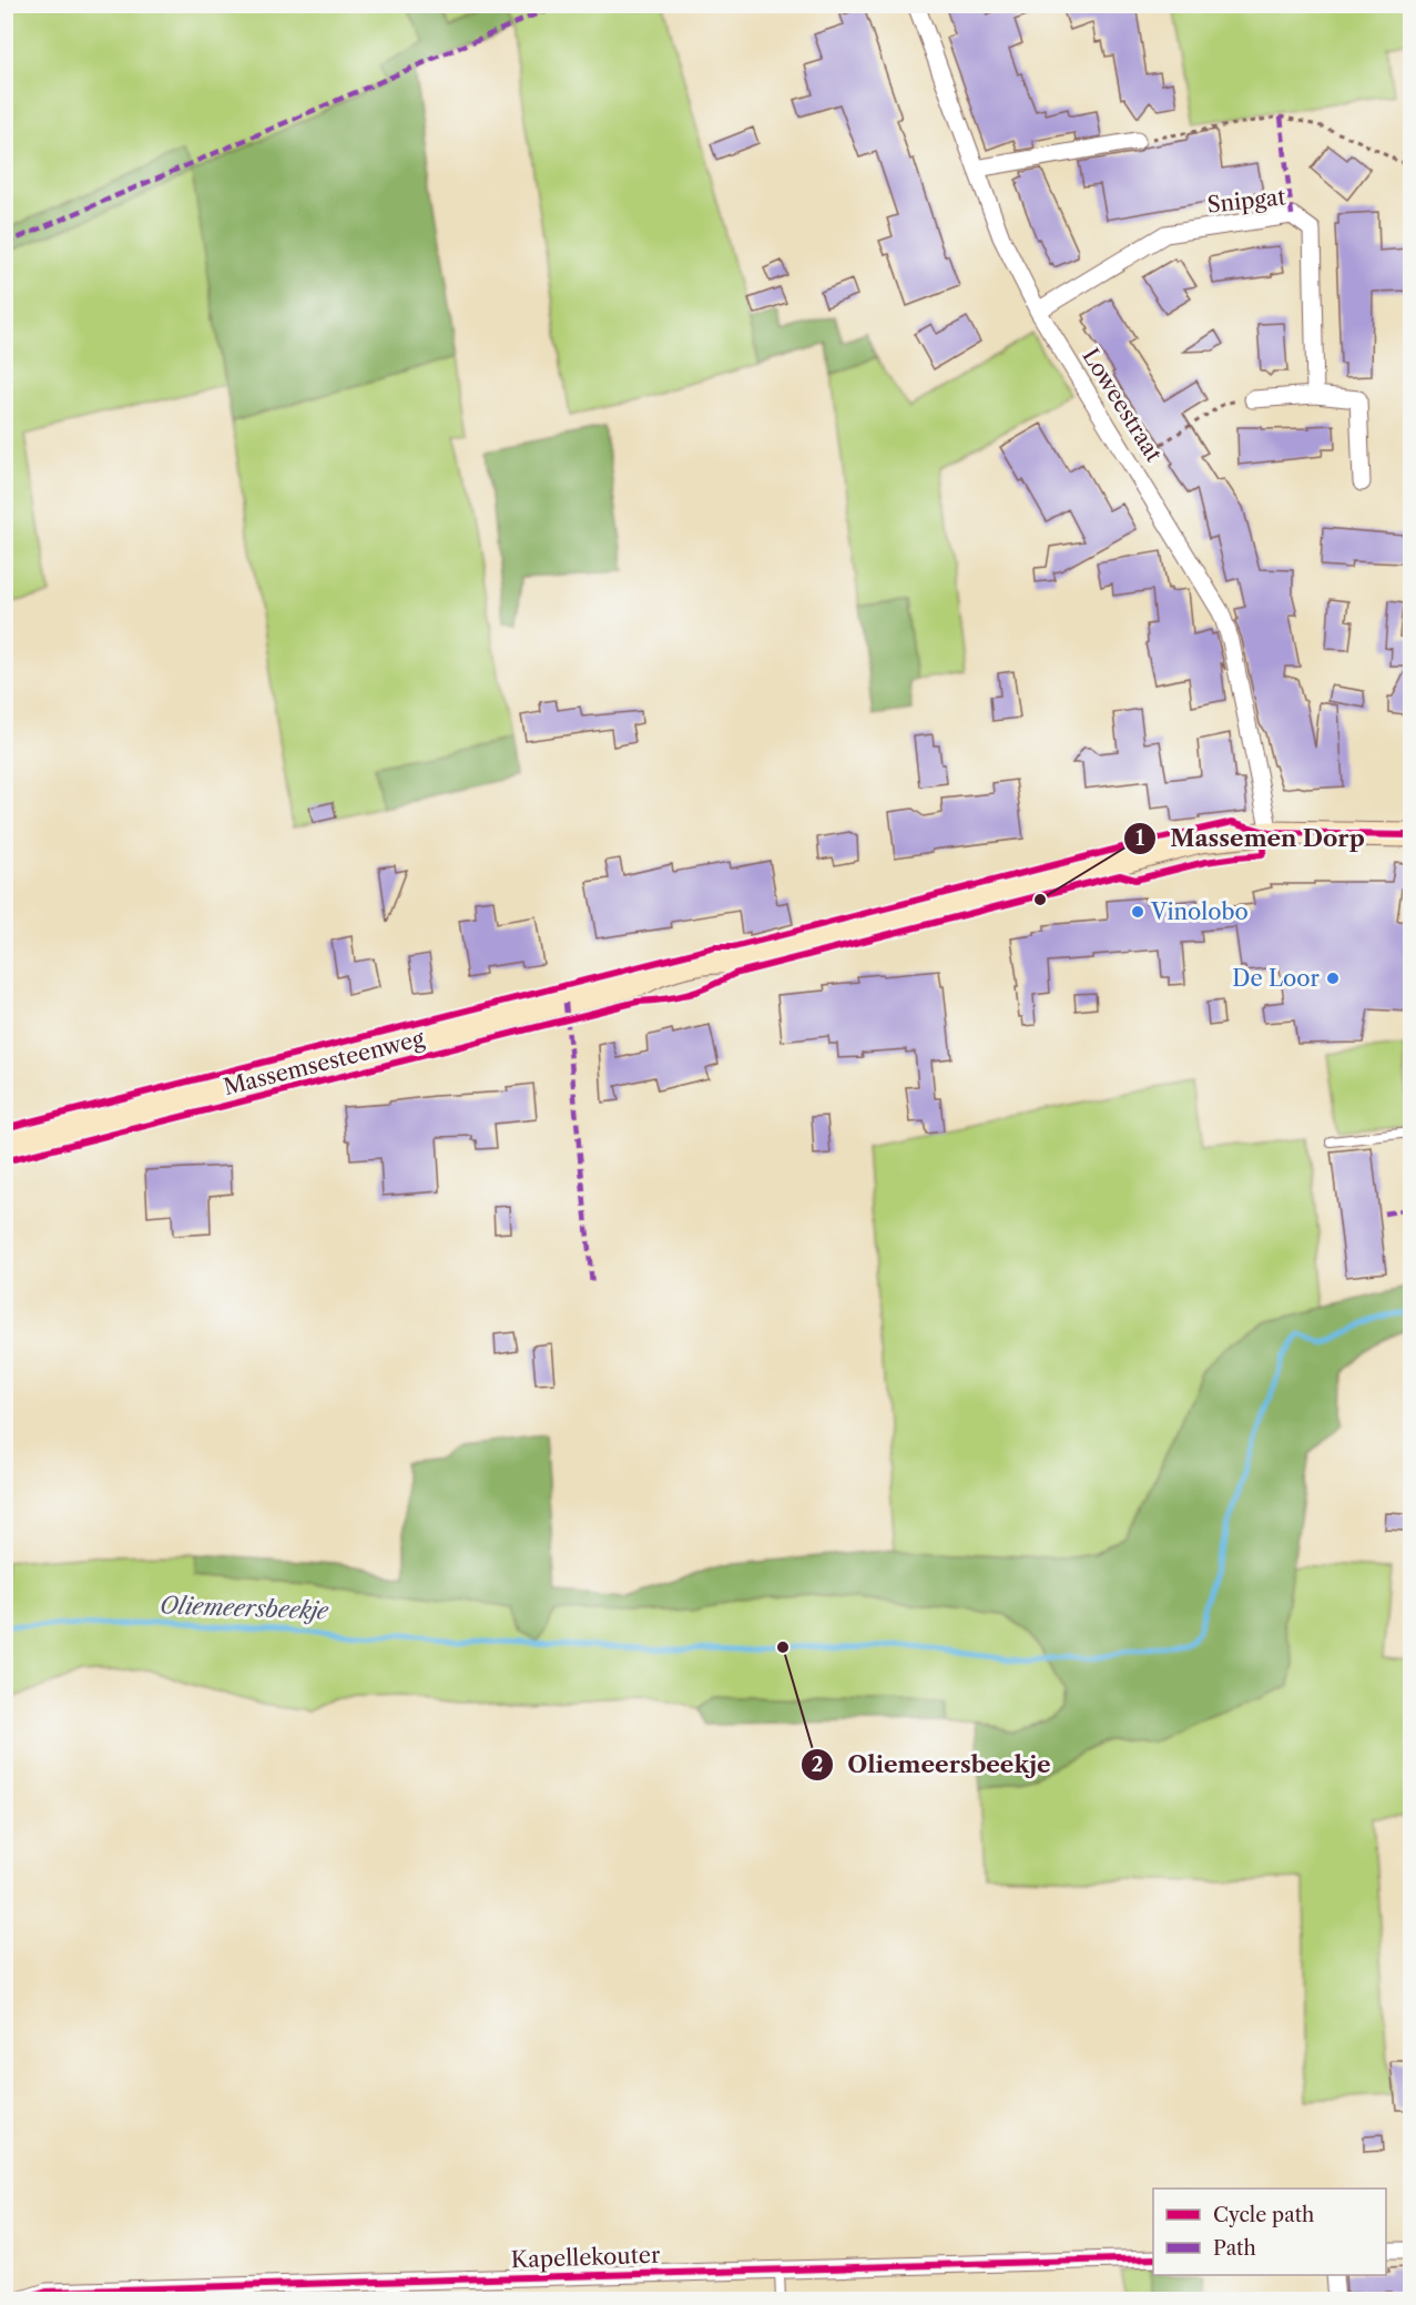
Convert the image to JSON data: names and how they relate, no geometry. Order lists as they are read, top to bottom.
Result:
{
  "streets": {
    "main road": ["Massemsesteenweg"],
    "street": ["Snipgat", "Loweestraat", "Kapellekouter"]
  },
  "crossings": [
    ["Snipgat", "Loweestraat"],
    ["Loweestraat", "Massemsesteenweg"]
  ],
  "water": ["Oliemeersbeekje"],
  "places": [
    "Massemen Dorp",
    "Vinolobo",
    "De Loor",
    "Oliemeersbeekje"
  ],
  "legend": ["Cycle path", "Path"]
}
